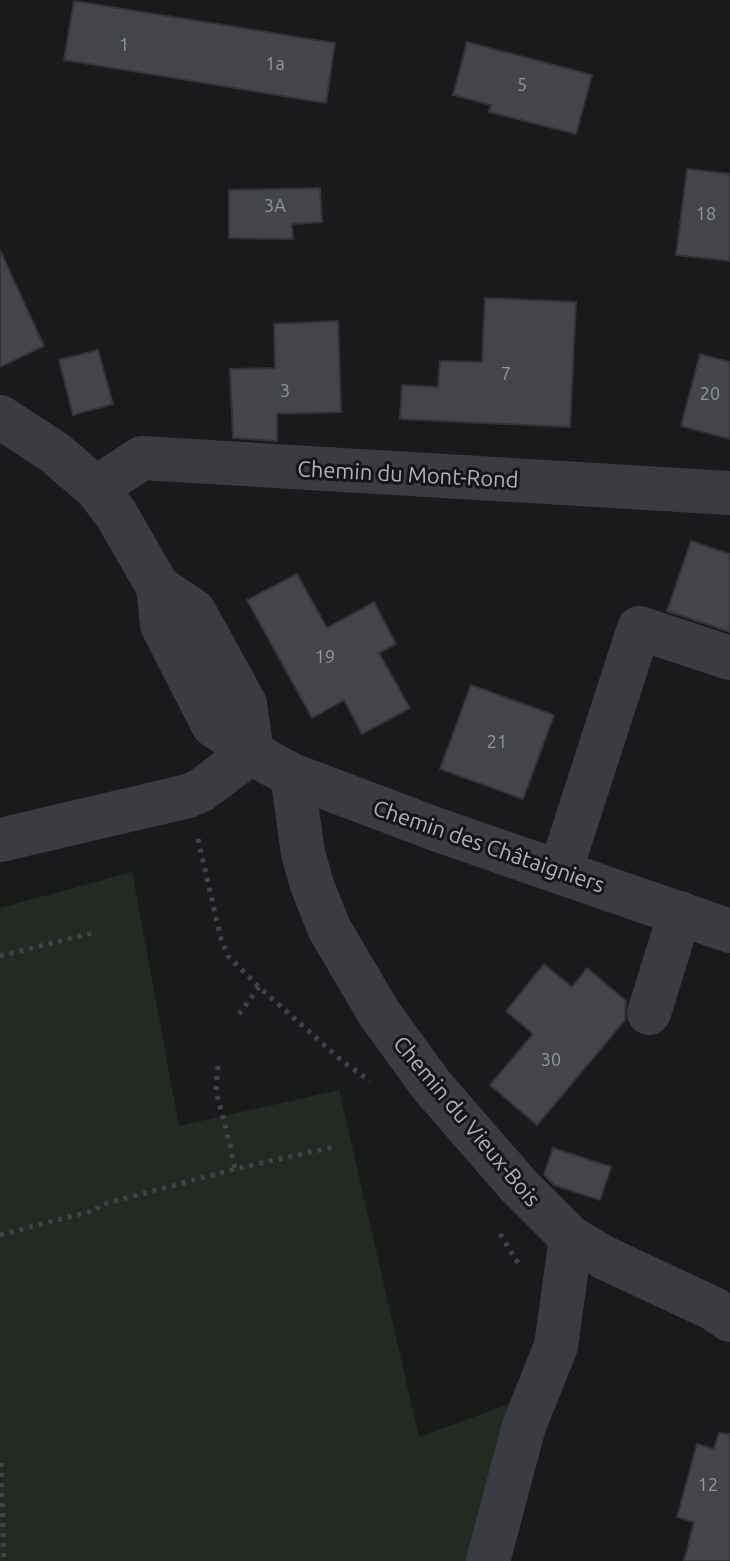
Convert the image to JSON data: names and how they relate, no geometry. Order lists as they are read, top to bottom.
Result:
{
  "streets": {
    "street": ["Chemin du Mont-Rond", "Chemin des Châtaigniers", "Chemin du Vieux-Bois"]
  },
  "crossings": [
    ["Chemin des Châtaigniers", "Chemin du Vieux-Bois"]
  ],
  "house_numbers": [
    "1",
    "1a",
    "5",
    "3A",
    "18",
    "7",
    "3",
    "20",
    "19",
    "21",
    "30",
    "12"
  ]
}
